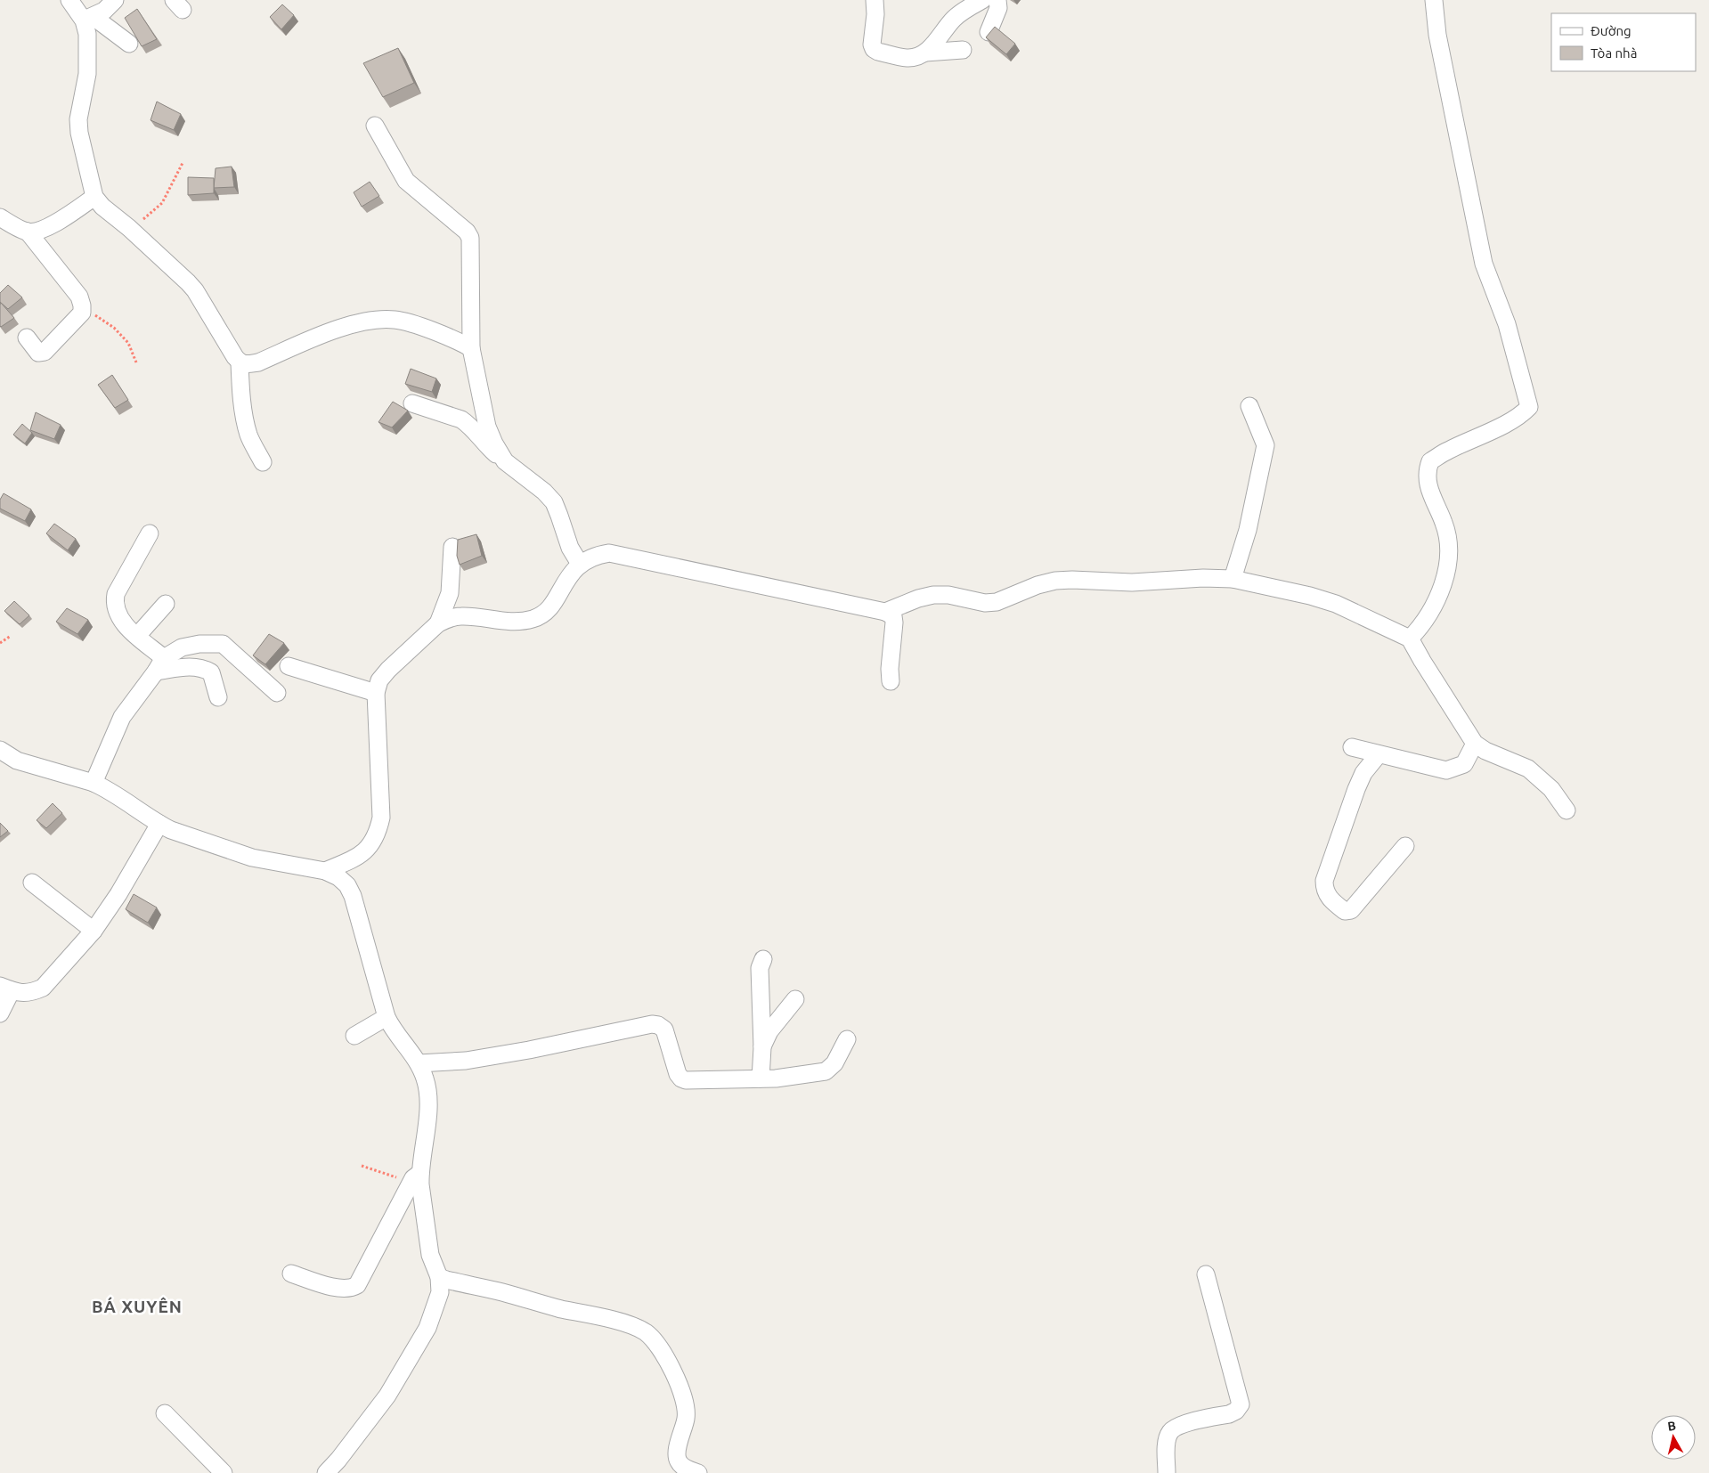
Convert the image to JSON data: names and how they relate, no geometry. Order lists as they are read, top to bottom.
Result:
{
  "districts": ["BÁ XUYÊN"],
  "legend": ["Đường", "Tòa nhà"],
  "north": "top"
}
